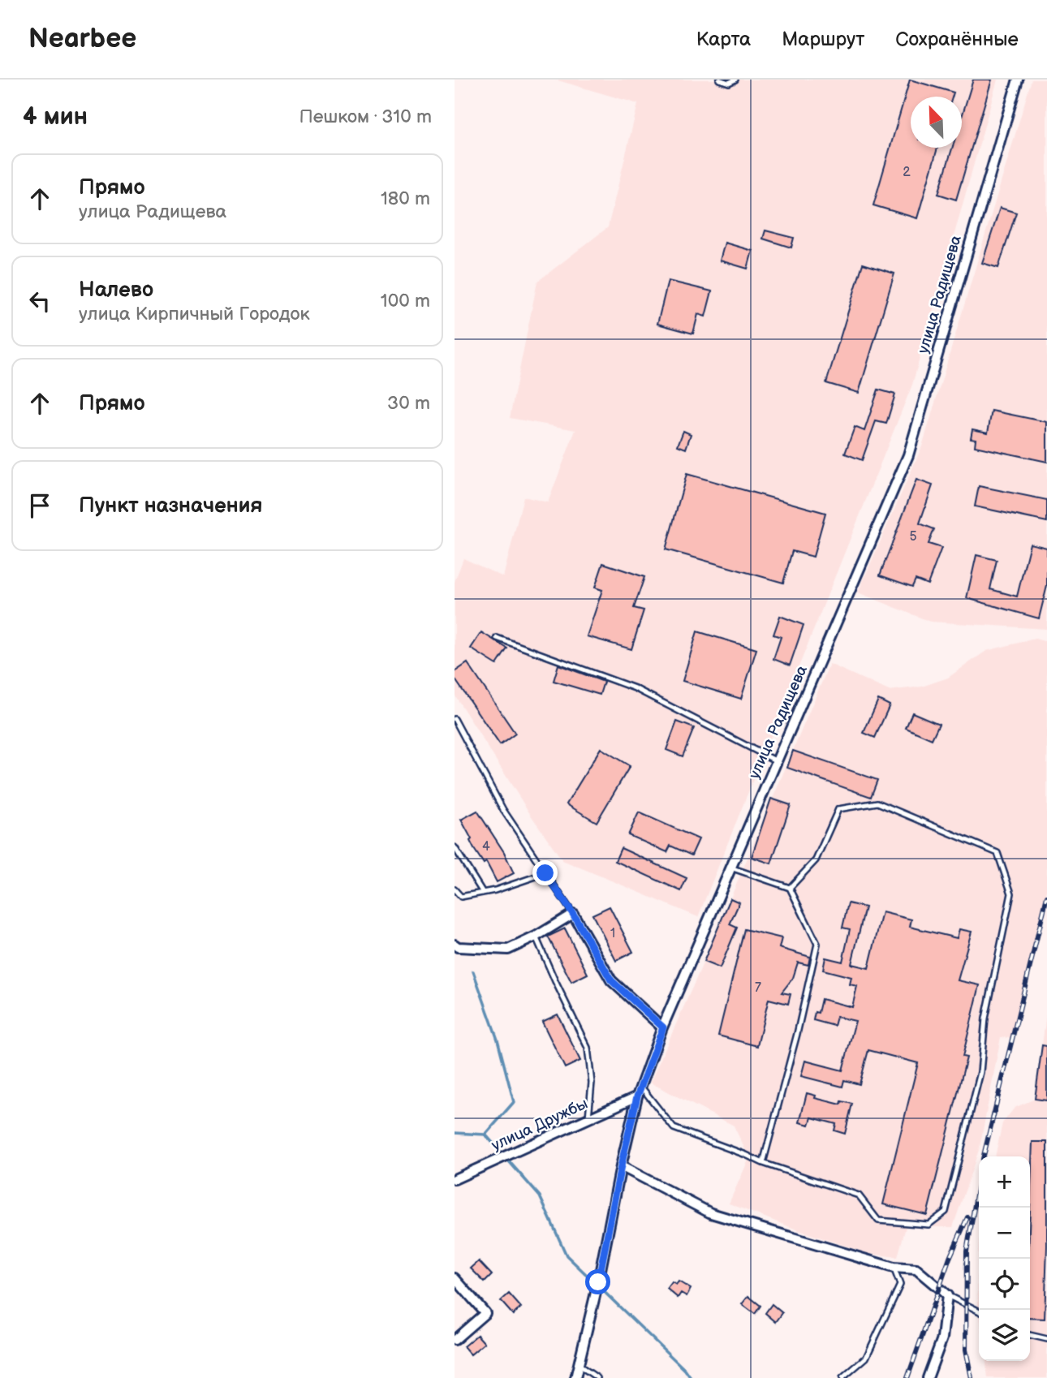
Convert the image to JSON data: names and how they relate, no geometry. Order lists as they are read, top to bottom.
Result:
{
  "streets": {
    "street": ["улица Радищева", "улица Дружбы"]
  },
  "crossings": [
    ["улица Радищева", "улица Дружбы"]
  ],
  "house_numbers": [
    "2",
    "5",
    "4",
    "1",
    "7"
  ],
  "north": "top left",
  "page": {
    "header": "Nearbee",
    "nav": ["Карта", "Маршрут", "Сохранённые"],
    "heading": ["4 мин", "Пешком · 310 m"],
    "list": [
      ["Прямо", "улица Радищева", "180 m"],
      ["Налево", "улица Кирпичный Городок", "100 m"],
      ["Прямо", "30 m"],
      "Пункт назначения"
    ],
    "map_buttons": ["+", "−"]
  }
}
